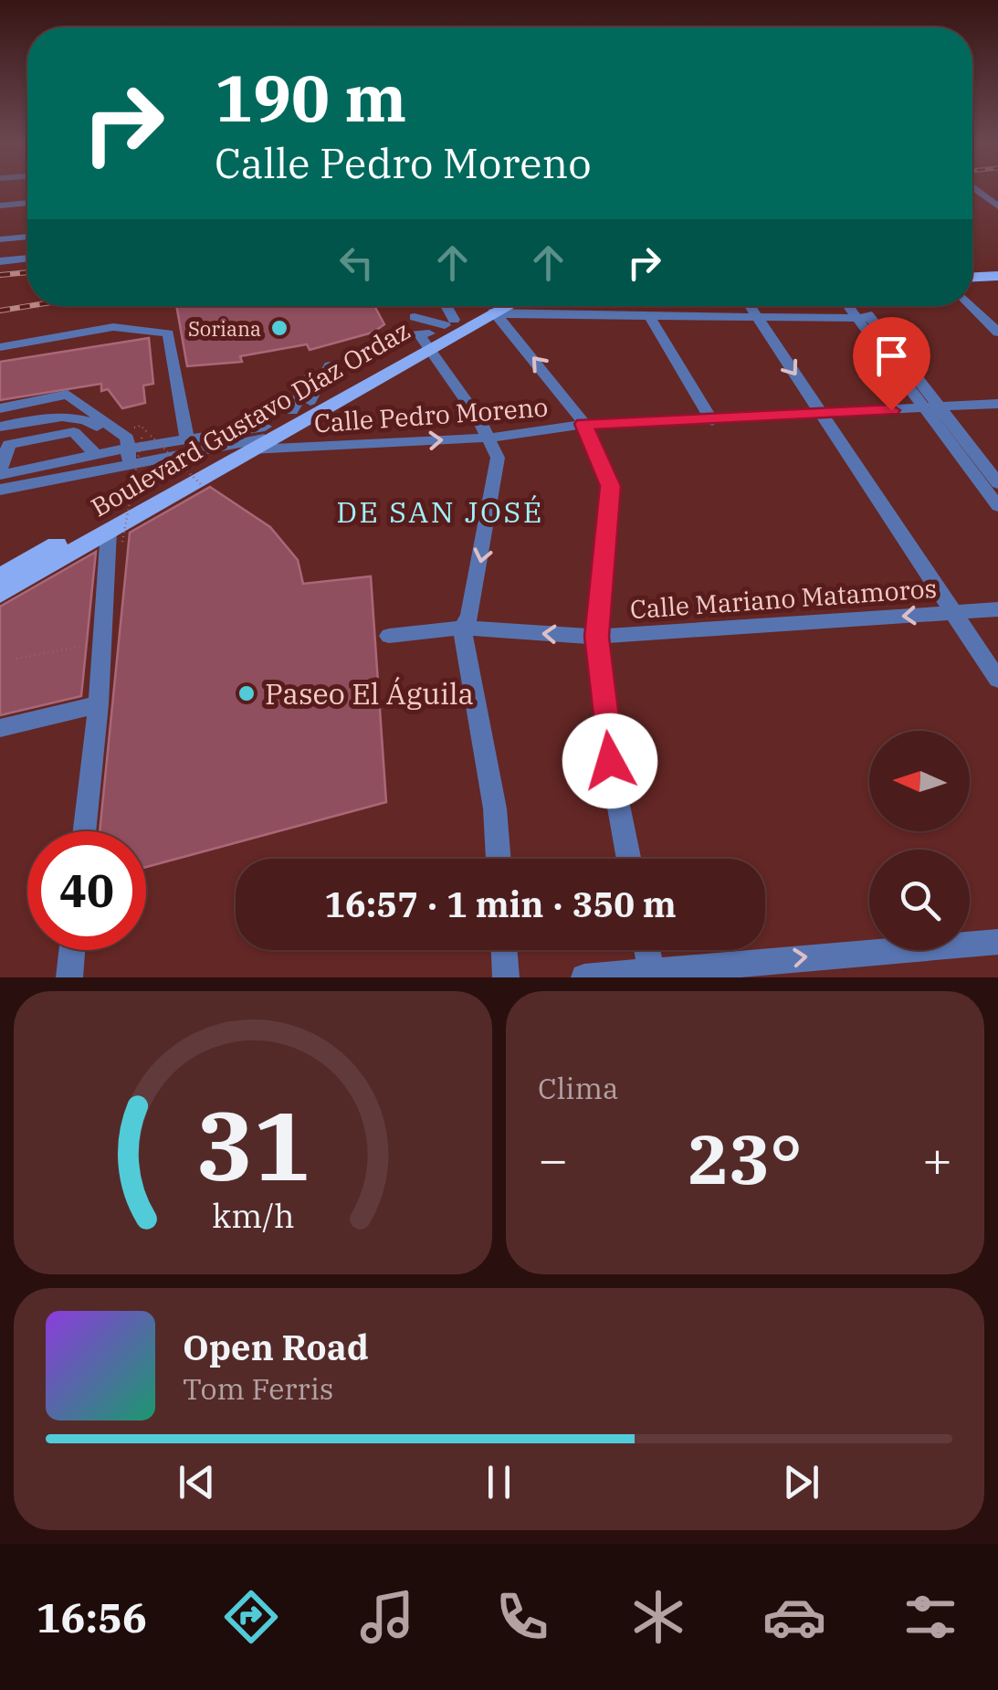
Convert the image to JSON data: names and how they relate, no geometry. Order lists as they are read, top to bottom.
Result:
{
  "streets": {
    "main road": ["Boulevard Gustavo Díaz Ordaz"],
    "street": ["Calle Pedro Moreno", "Calle Mariano Matamoros"]
  },
  "crossings": [
    ["Calle Pedro Moreno", "Boulevard Gustavo Díaz Ordaz"]
  ],
  "one_way": ["Calle Mariano Matamoros"],
  "districts": ["DE SAN JOSÉ"],
  "places": ["Soriana", "Paseo El Águila"],
  "north": "left",
  "page": {
    "turn": ["190 m", "Calle Pedro Moreno"],
    "limit": "40",
    "trip": "16:57 · 1 min · 350 m",
    "tile": "Clima",
    "heat": ["−", "23°", "+"],
    "song": ["Open Road", "Tom Ferris"],
    "tabs": "16:56",
    "gauge": ["31", "km/h"]
  }
}
